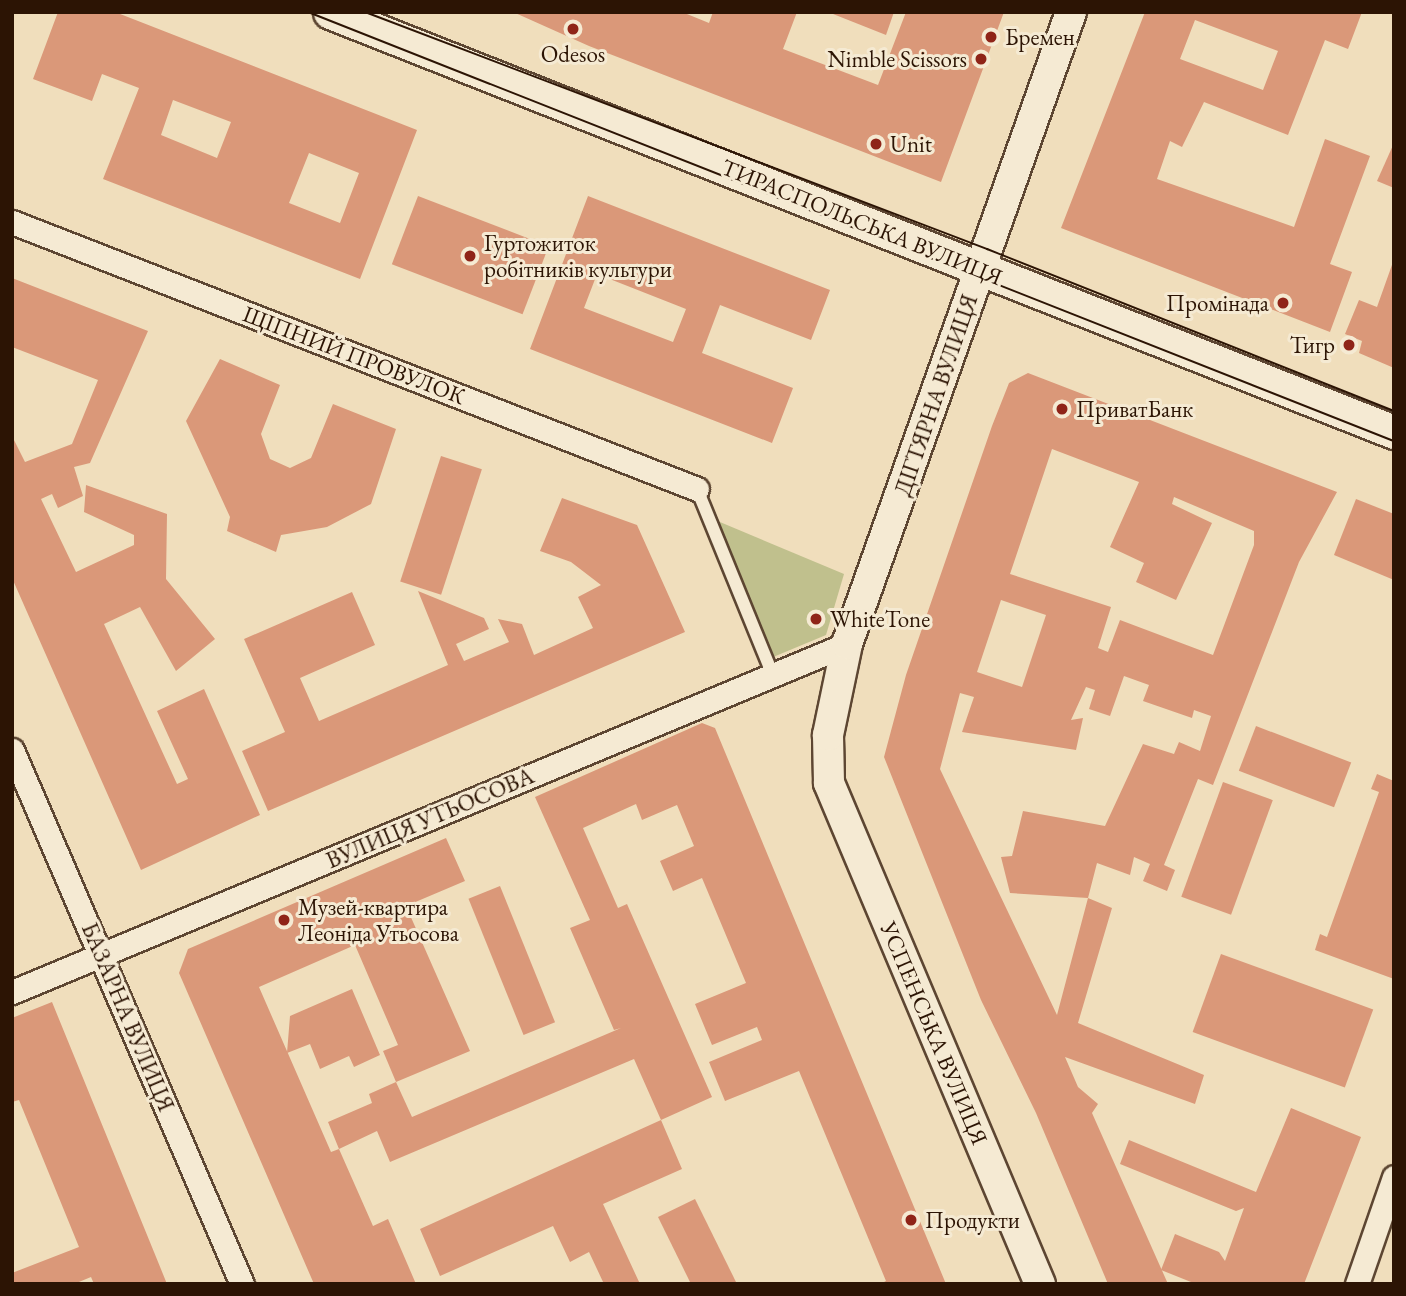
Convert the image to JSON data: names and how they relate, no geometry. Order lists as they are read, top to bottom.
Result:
{
  "streets": {
    "main road": ["ТИРАСПОЛЬСЬКА ВУЛИЦЯ"],
    "street": [
      "ЩІПНИЙ ПРОВУЛОК",
      "ДІГТЯРНА ВУЛИЦЯ",
      "ВУЛИЦЯ УТЬОСОВА",
      "БАЗАРНА ВУЛИЦЯ",
      "УСПЕНСЬКА ВУЛИЦЯ"
    ]
  },
  "crossings": [
    ["ТИРАСПОЛЬСЬКА ВУЛИЦЯ", "ДІГТЯРНА ВУЛИЦЯ"],
    ["ДІГТЯРНА ВУЛИЦЯ", "ВУЛИЦЯ УТЬОСОВА"],
    ["ДІГТЯРНА ВУЛИЦЯ", "УСПЕНСЬКА ВУЛИЦЯ"],
    ["ВУЛИЦЯ УТЬОСОВА", "БАЗАРНА ВУЛИЦЯ"]
  ],
  "places": [
    "Odesos",
    "Бремен",
    "Nimble Scissors",
    "Unit",
    "Гуртожиток робітників культури",
    "Промінада",
    "Тигр",
    "ПриватБанк",
    "WhiteTone",
    "Музей-квартира Леоніда Утьосова",
    "Продукти"
  ]
}
